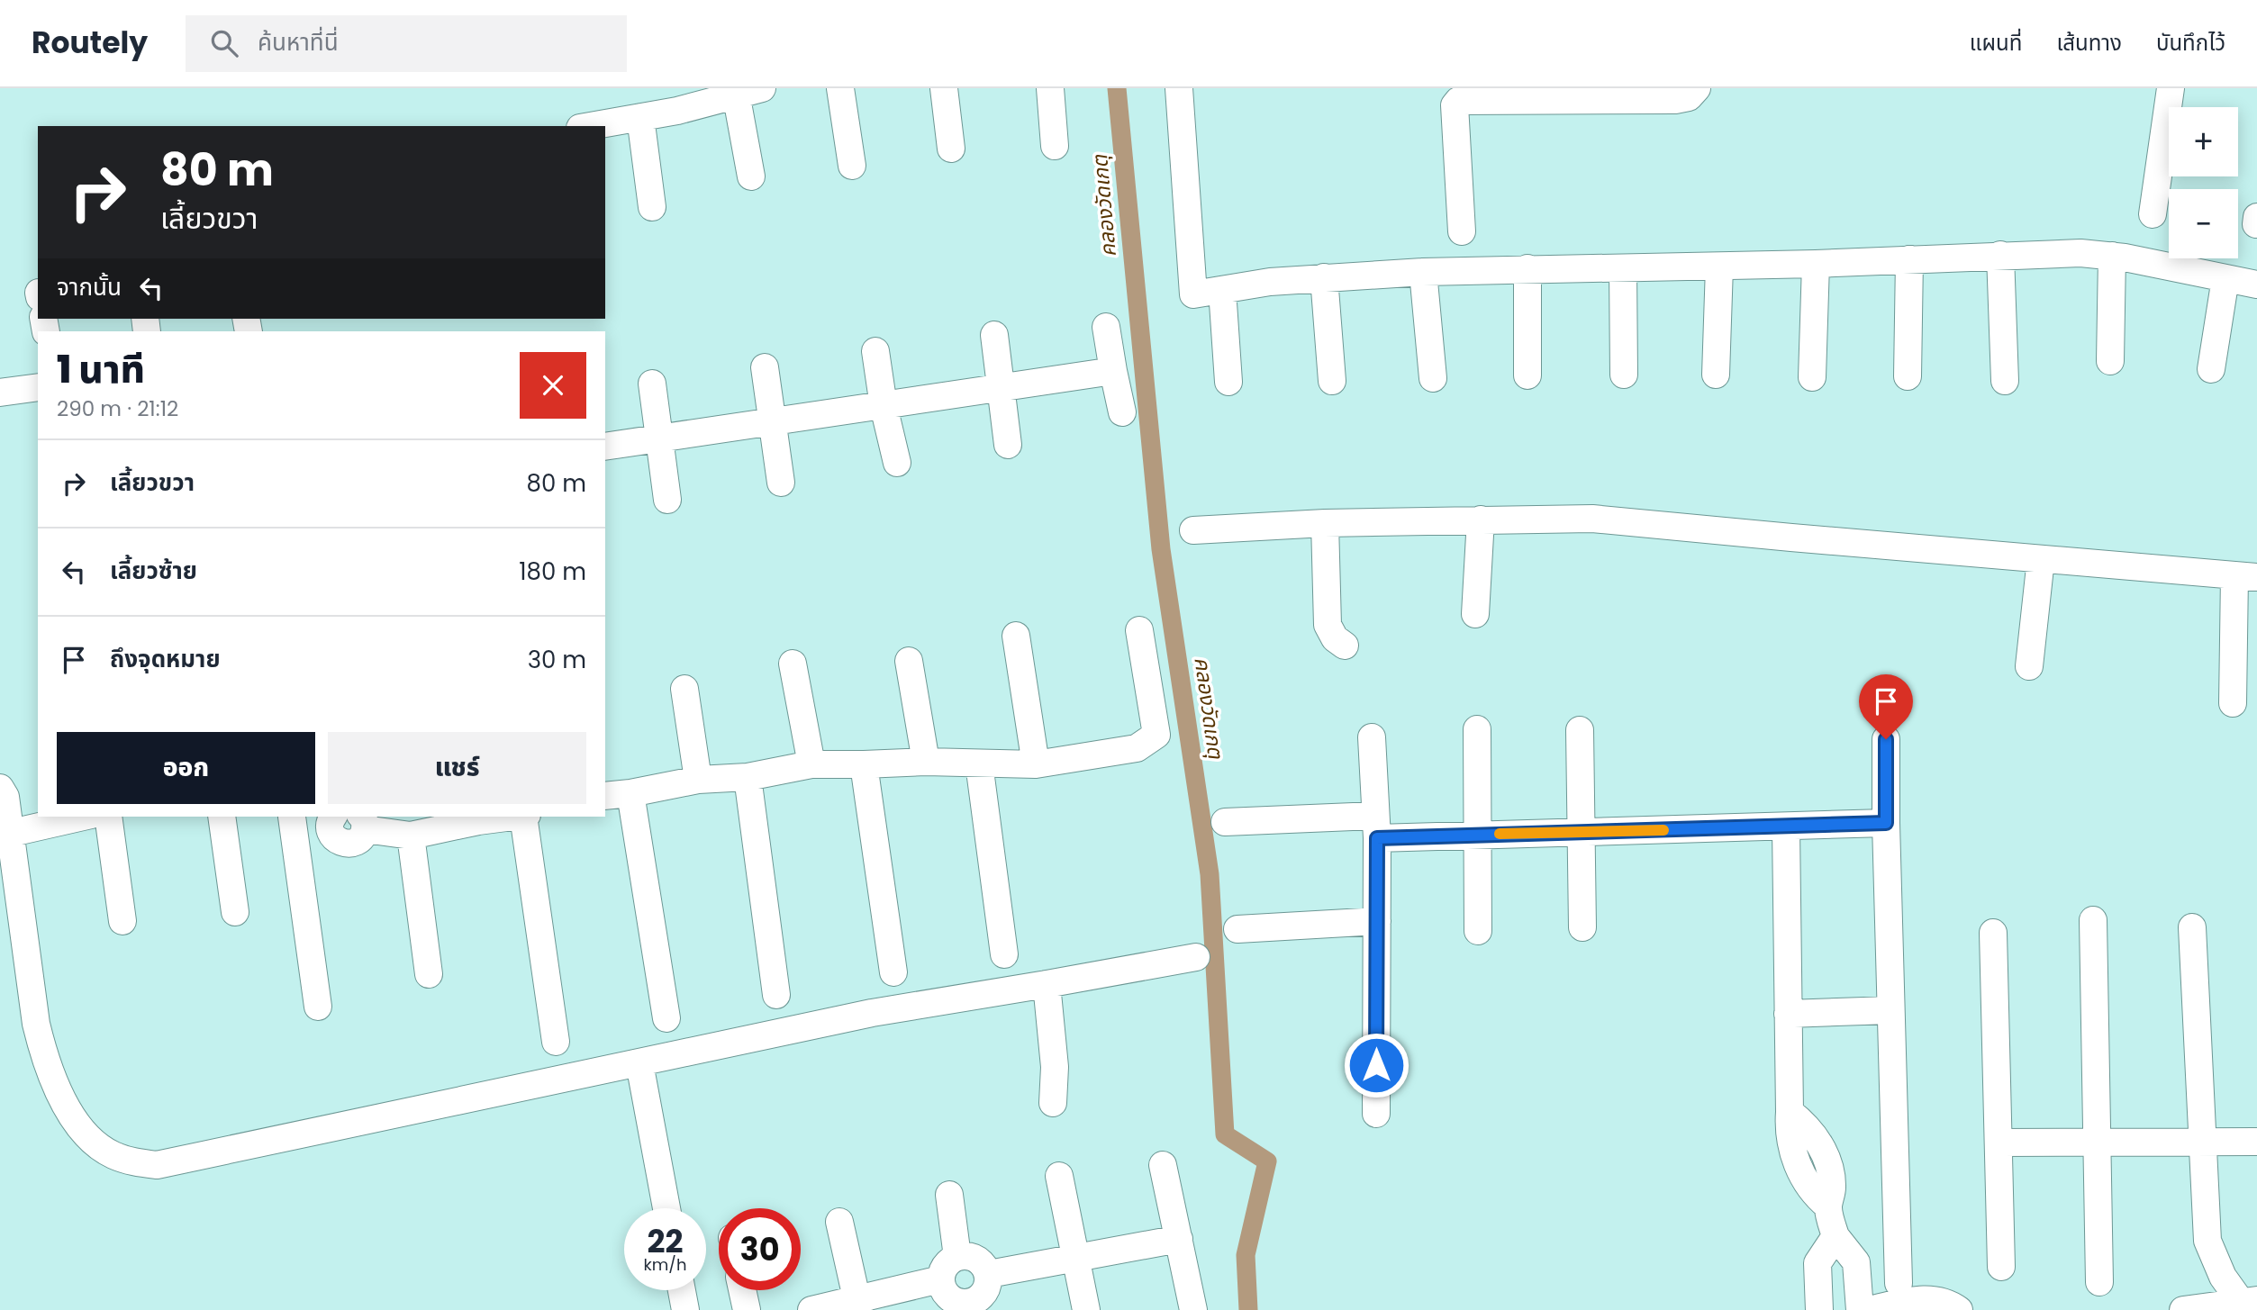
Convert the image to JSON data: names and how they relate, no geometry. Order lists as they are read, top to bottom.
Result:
{
  "water": ["คลองวัดเกตุ"],
  "page": {
    "header": "Routely",
    "search": "ค้นหาที่นี่",
    "nav": ["แผนที่", "เส้นทาง", "บันทึกไว้"],
    "map_buttons": ["+", "−"],
    "turn": ["80 m", "เลี้ยวขวา"],
    "then": "จากนั้น",
    "heading": ["1 นาที", "290 m · 21:12"],
    "list": [
      {
        "name": "เลี้ยวขวา",
        "value": "80 m"
      },
      {
        "name": "เลี้ยวซ้าย",
        "value": "180 m"
      },
      {
        "name": "ถึงจุดหมาย",
        "value": "30 m"
      }
    ],
    "buttons": ["ออก", "แชร์"],
    "speed": "22 km/h",
    "limit": "30"
  }
}
